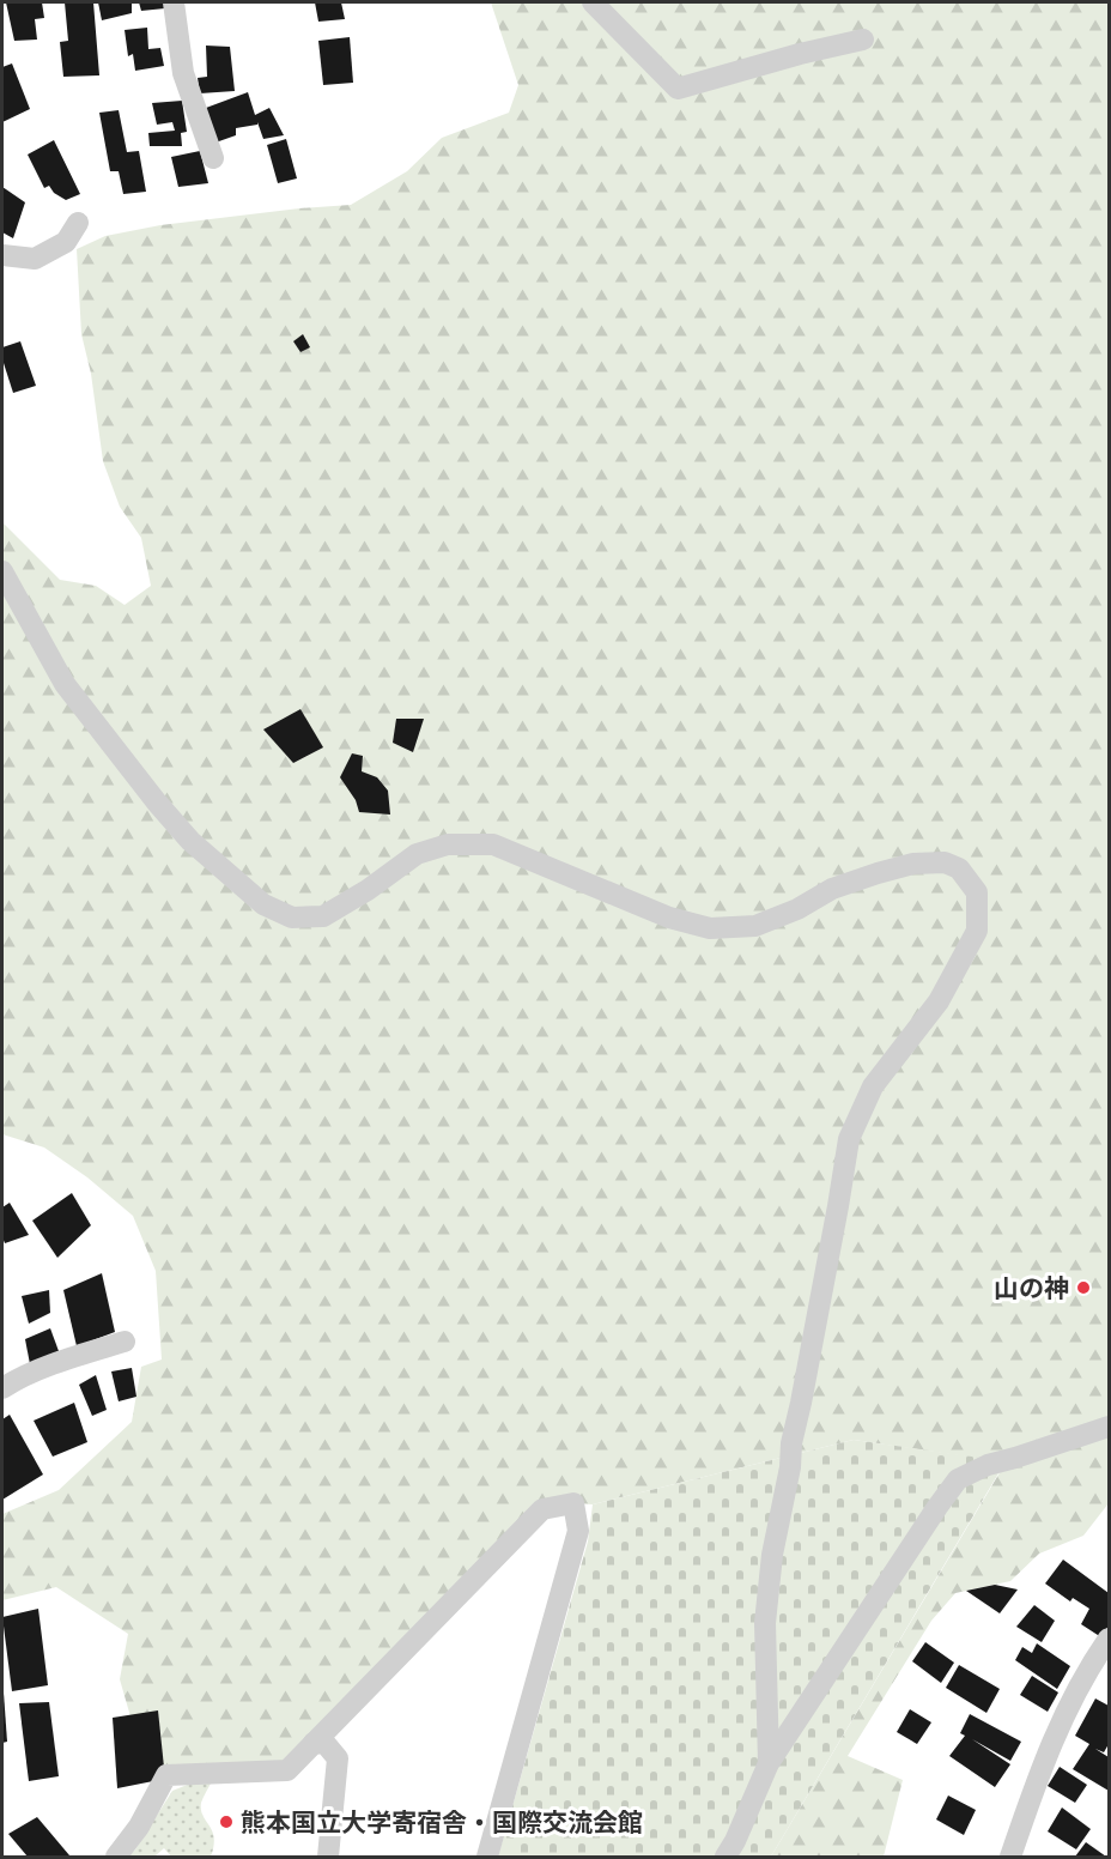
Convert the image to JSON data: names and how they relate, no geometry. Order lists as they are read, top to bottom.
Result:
{
  "places": ["山の神", "熊本国立大学寄宿舎・国際交流会館"]
}
